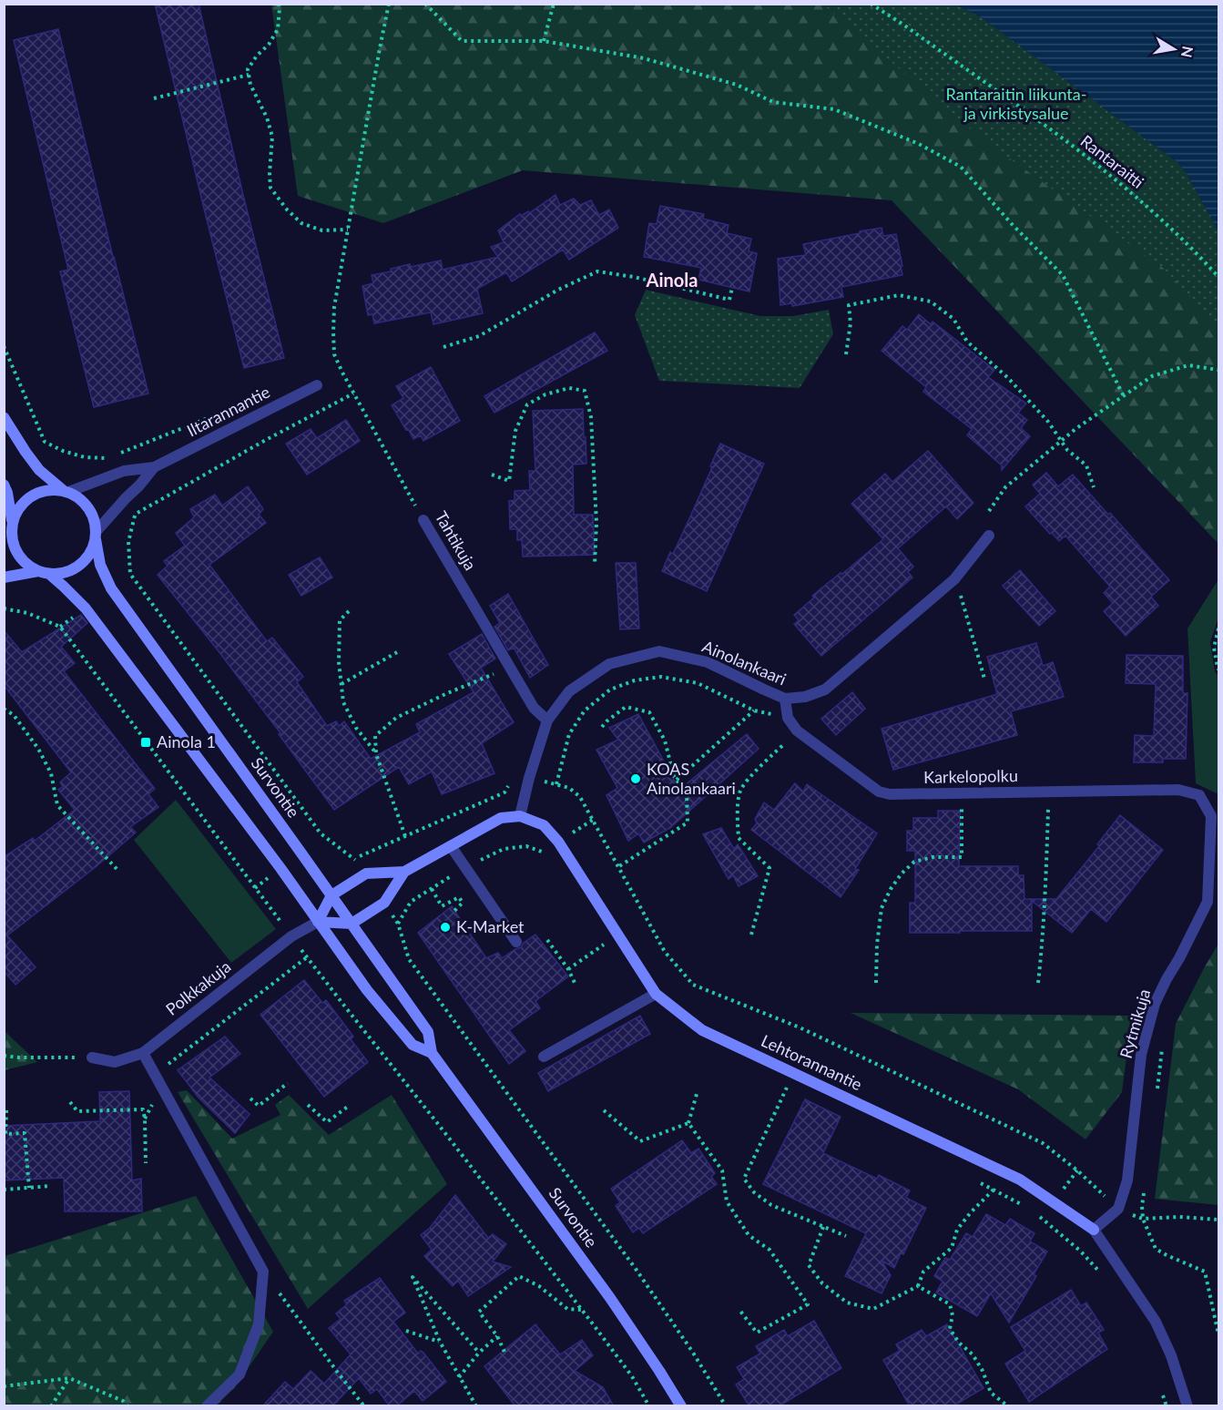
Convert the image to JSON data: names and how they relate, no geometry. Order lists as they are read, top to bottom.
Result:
{
  "streets": {
    "main road": ["Survontie", "Lehtorannantie"],
    "street": [
      "Iltarannantie",
      "Tahtikuja",
      "Ainolankaari",
      "Karkelopolku",
      "Polkkakuja",
      "Rytmikuja"
    ],
    "path": ["Rantaraitti"]
  },
  "crossings": [
    ["Iltarannantie", "Survontie"],
    ["Tahtikuja", "Ainolankaari"],
    ["Ainolankaari", "Karkelopolku"],
    ["Ainolankaari", "Lehtorannantie"],
    ["Karkelopolku", "Rytmikuja"],
    ["Survontie", "Polkkakuja"]
  ],
  "districts": ["Ainola"],
  "parks": ["Rantaraitin liikunta- ja virkistysalue"],
  "places": {
    "transit": ["Ainola 1"],
    "other": ["KOAS Ainolankaari", "K-Market"]
  },
  "north": "right"
}
